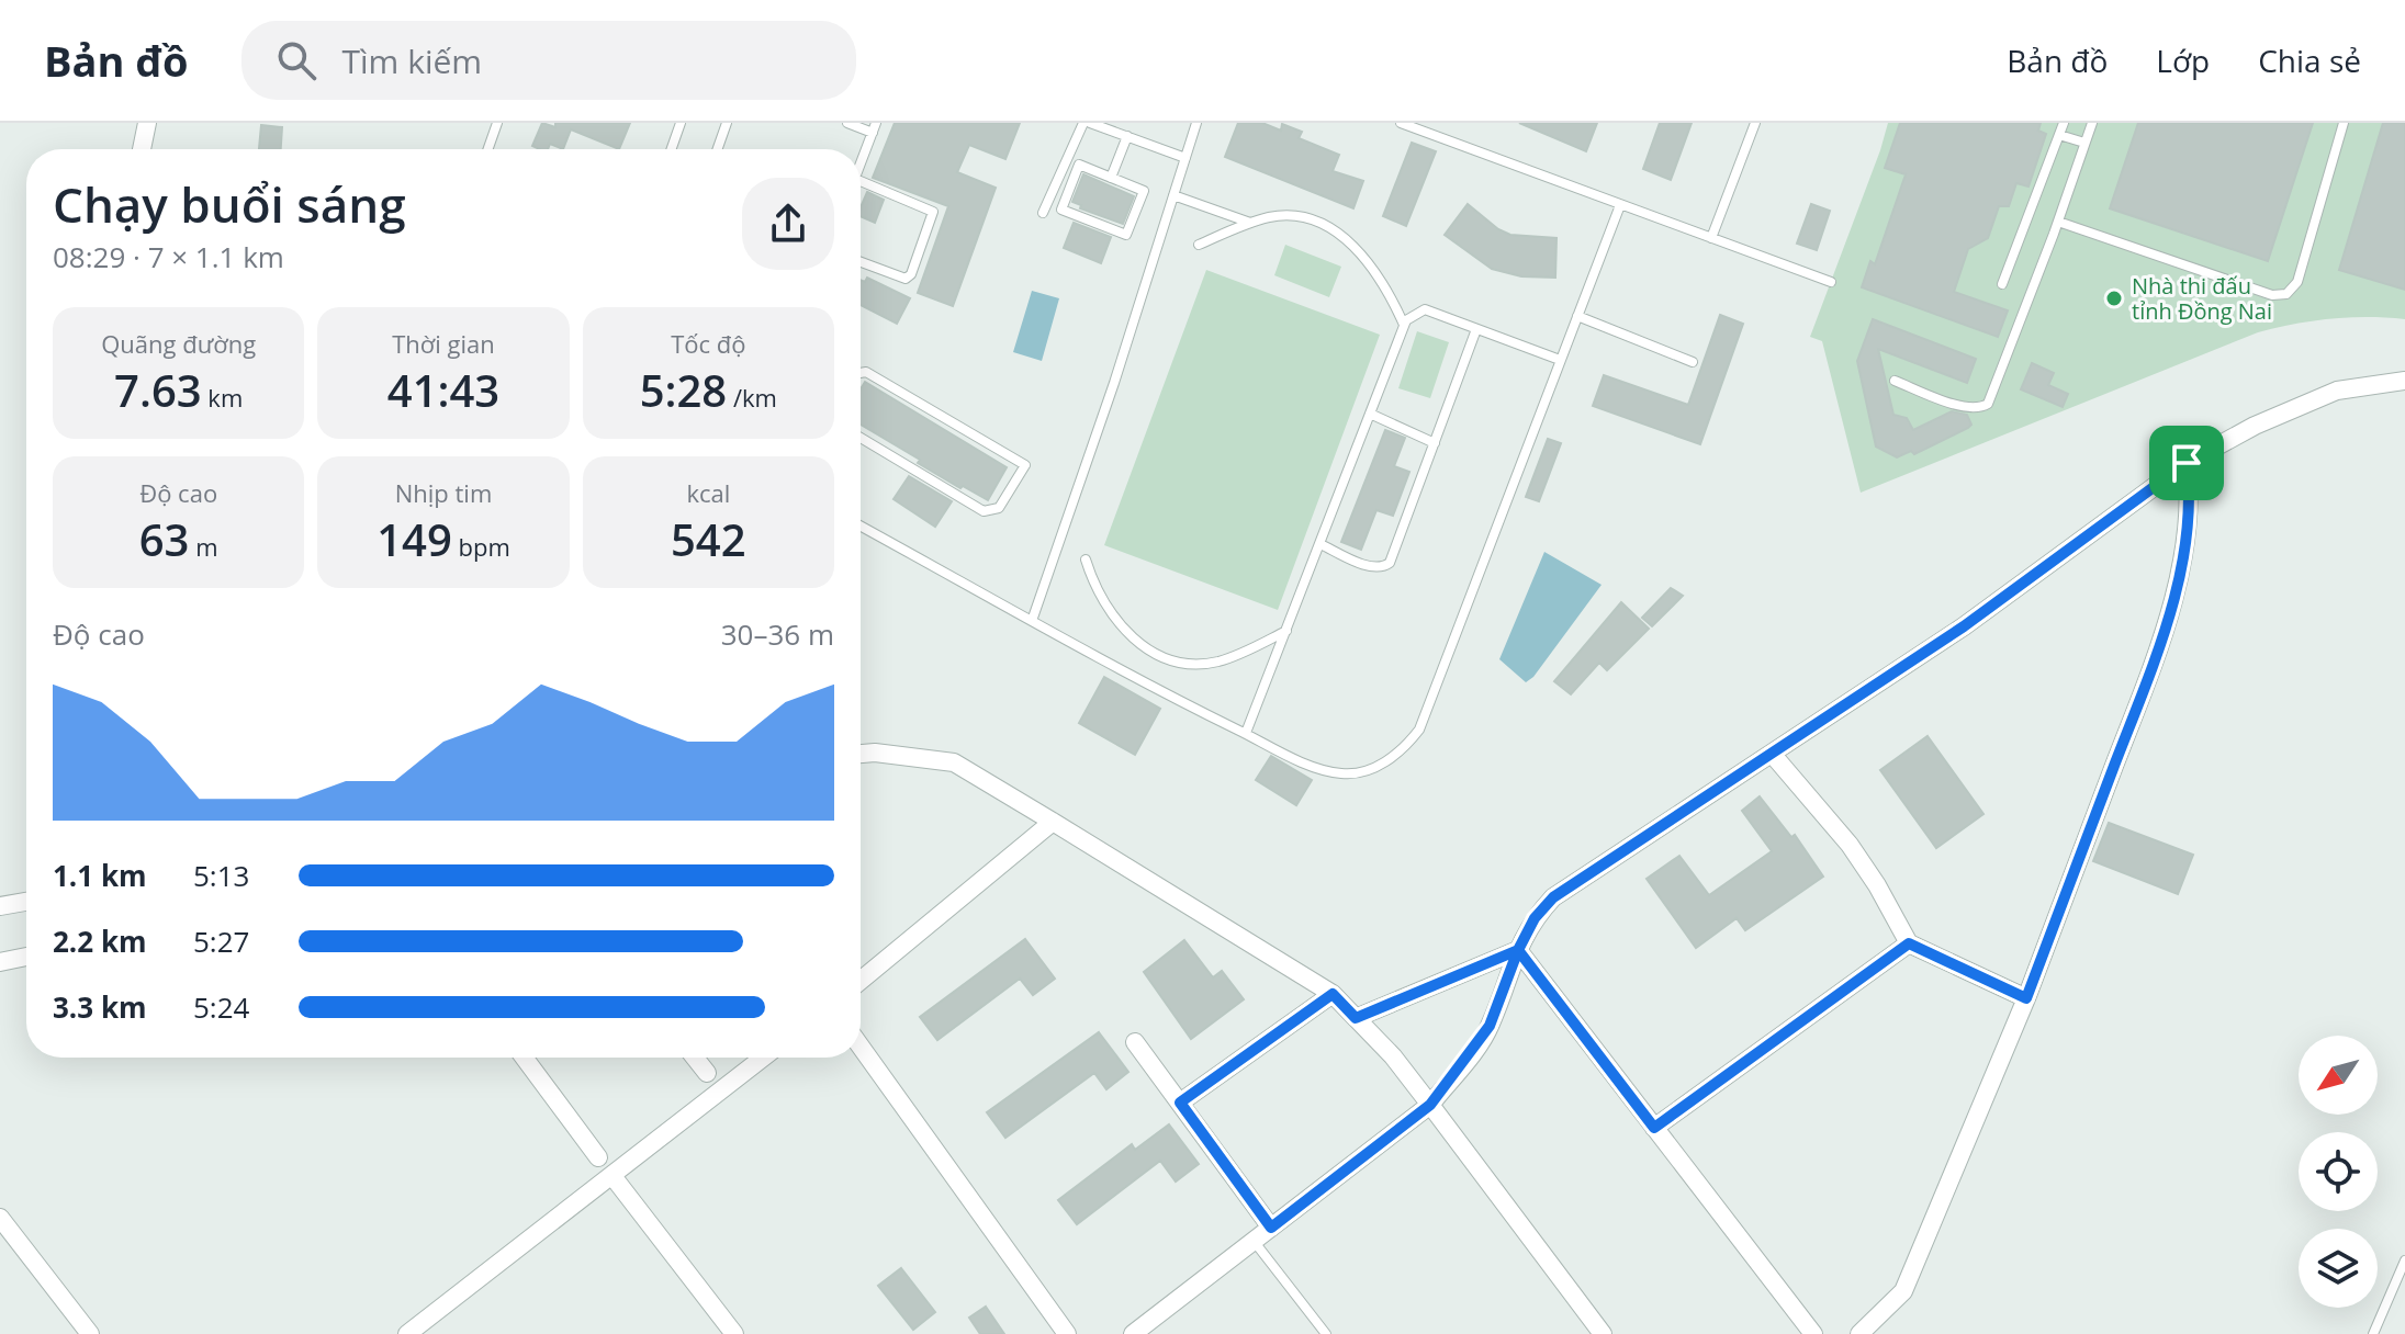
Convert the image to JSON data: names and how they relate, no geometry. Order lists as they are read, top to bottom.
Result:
{
  "places": ["Nhà thi đấu tỉnh Đồng Nai"],
  "north": "bottom left",
  "page": {
    "header": "Bản đồ",
    "search": "Tìm kiếm",
    "nav": ["Bản đồ", "Lớp", "Chia sẻ"],
    "heading": ["Chạy buổi sáng", "08:29 · 7 × 1.1 km"],
    "stats": [
      ["Quãng đường", "7.63 km"],
      ["Thời gian", "41:43"],
      ["Tốc độ", "5:28 /km"],
      ["Độ cao", "63 m"],
      ["Nhịp tim", "149 bpm"],
      ["kcal", "542"]
    ],
    "chart": ["Độ cao", "30–36 m"],
    "list": [
      {
        "name": "1.1 km",
        "note": "5:13"
      },
      {
        "name": "2.2 km",
        "note": "5:27"
      },
      {
        "name": "3.3 km",
        "note": "5:24"
      }
    ]
  }
}
